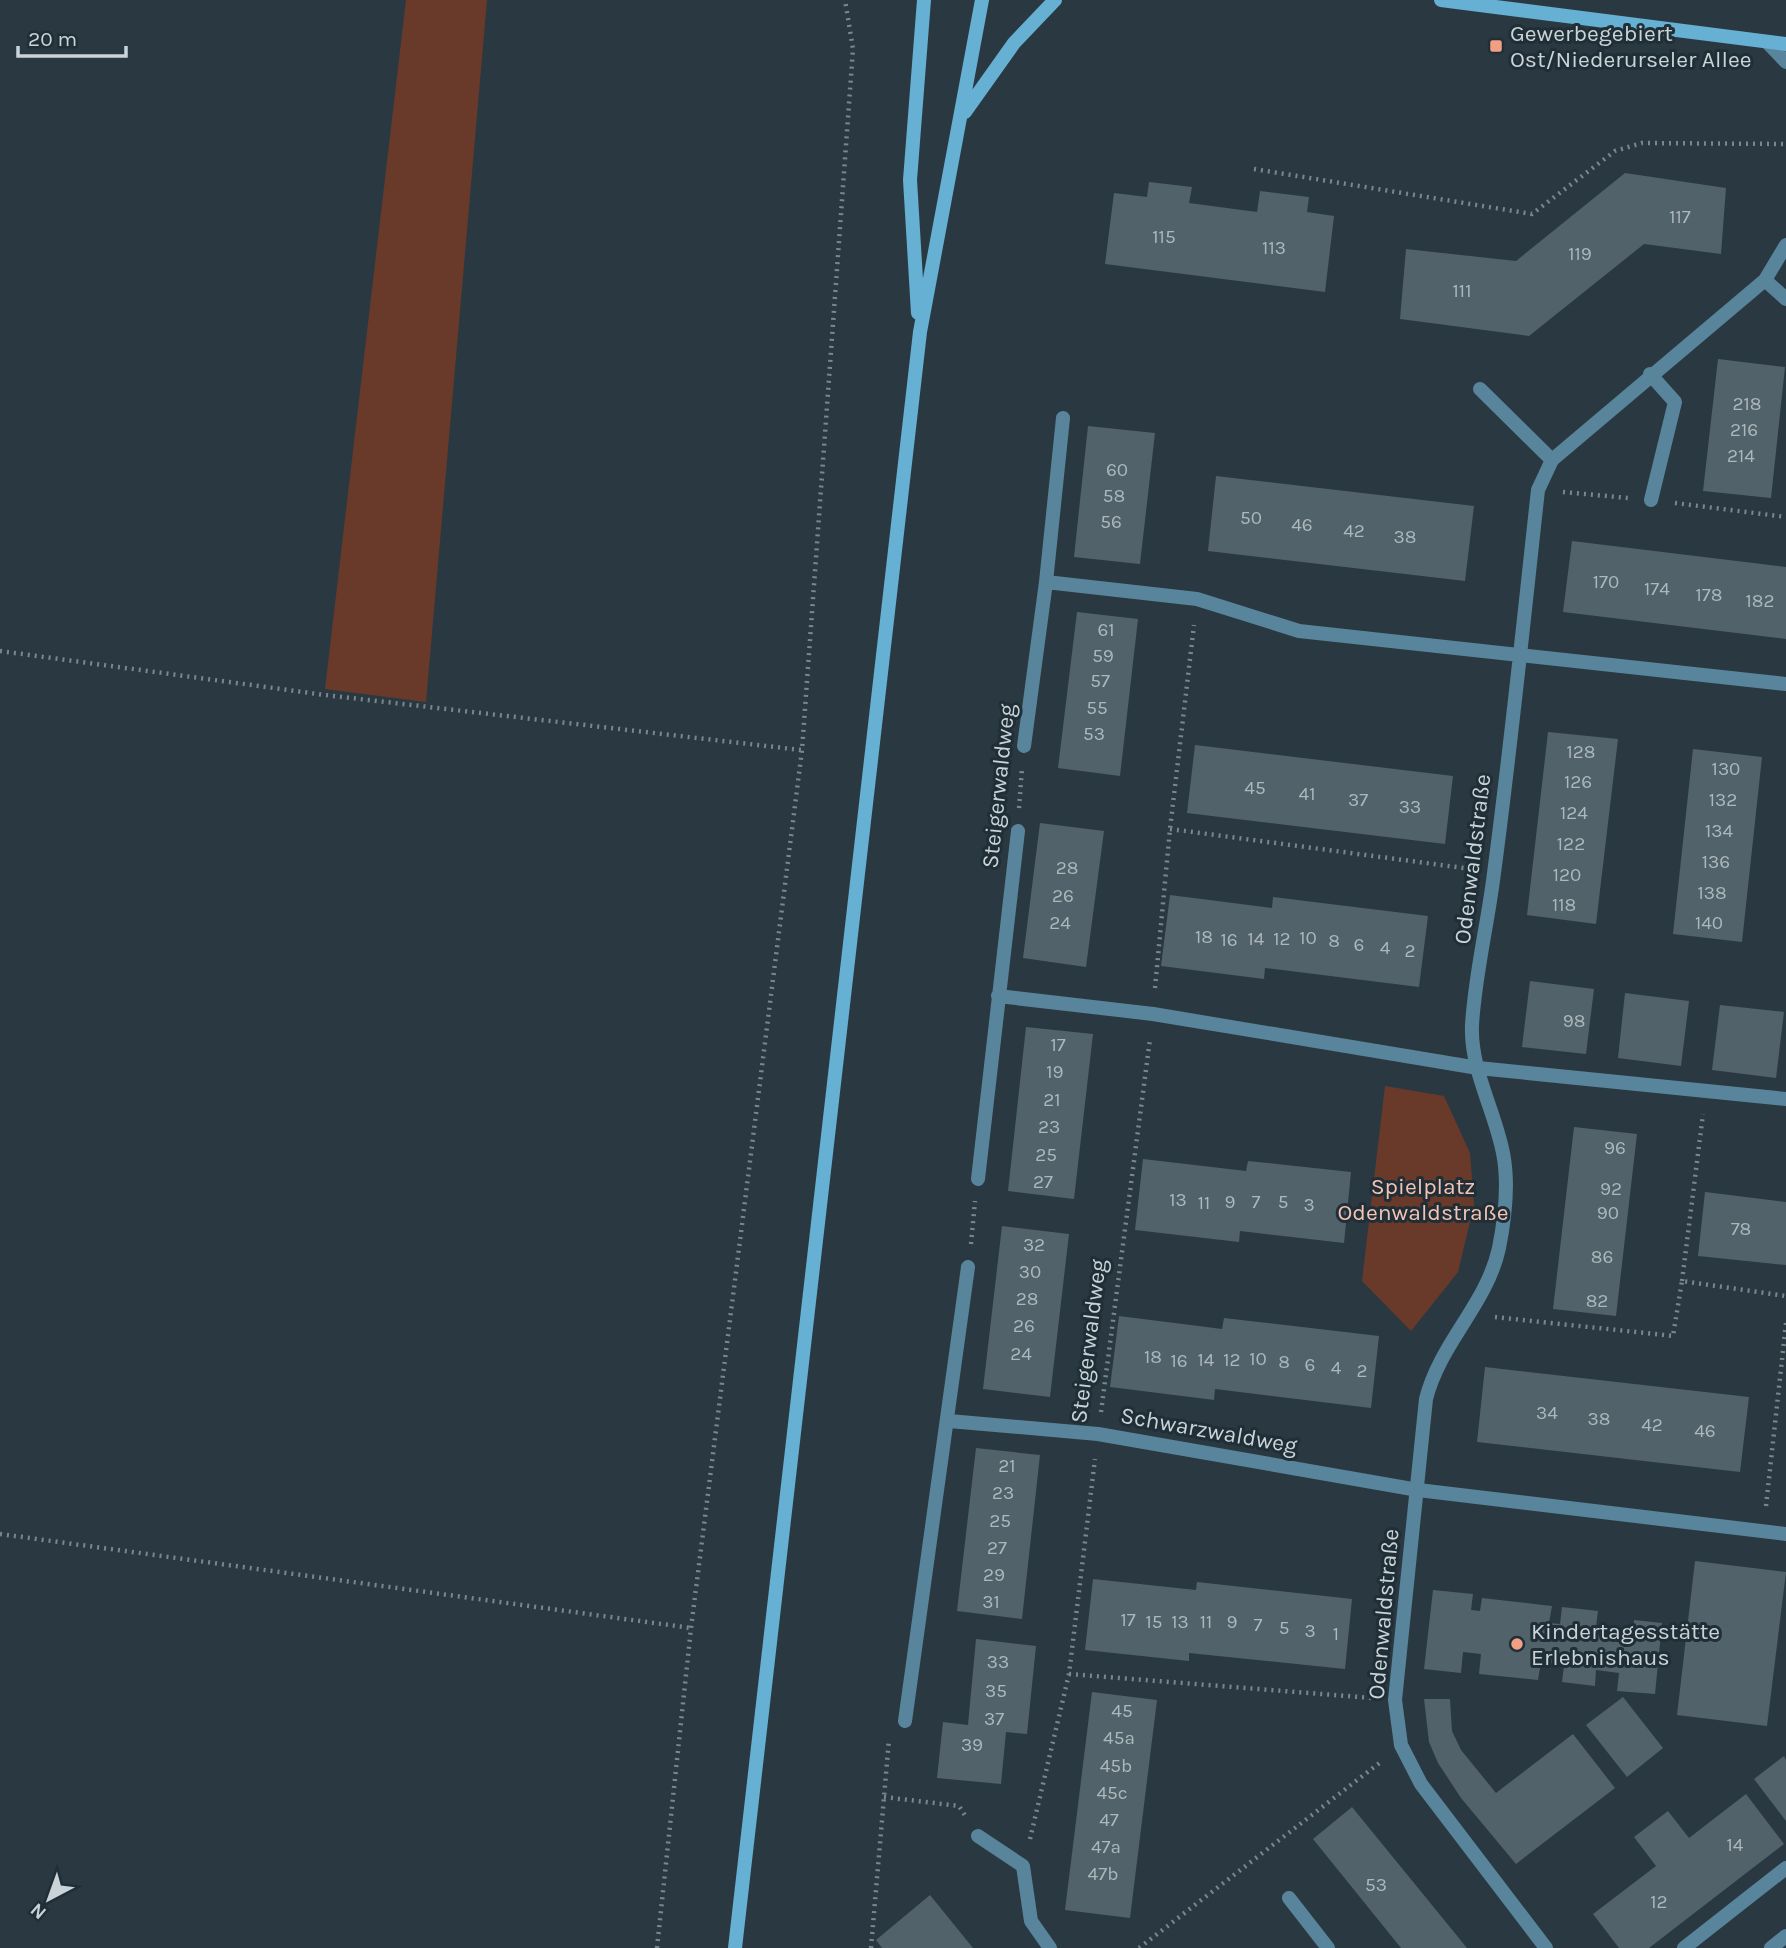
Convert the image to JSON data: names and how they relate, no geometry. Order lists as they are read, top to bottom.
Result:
{
  "streets": {
    "street": ["Steigerwaldweg", "Odenwaldstraße", "Schwarzwaldweg"]
  },
  "crossings": [
    ["Steigerwaldweg", "Schwarzwaldweg"],
    ["Odenwaldstraße", "Schwarzwaldweg"]
  ],
  "parks": ["Spielplatz Odenwaldstraße"],
  "places": {
    "transit": ["Gewerbegebiert Ost/Niederurseler Allee"],
    "other": ["Kindertagesstätte Erlebnishaus"]
  },
  "house_numbers": [
    "117",
    "115",
    "113",
    "119",
    "111",
    "218",
    "216",
    "214",
    "60",
    "58",
    "50",
    "56",
    "46",
    "42",
    "38",
    "170",
    "174",
    "178",
    "182",
    "61",
    "59",
    "57",
    "55",
    "53",
    "128",
    "130",
    "126",
    "45",
    "41",
    "37",
    "132",
    "33",
    "124",
    "134",
    "122",
    "136",
    "28",
    "120",
    "138",
    "26",
    "118",
    "24",
    "140",
    "18",
    "10",
    "14",
    "12",
    "16",
    "8",
    "6",
    "4",
    "2",
    "98",
    "17",
    "19",
    "21",
    "23",
    "96",
    "25",
    "27",
    "92",
    "13",
    "9",
    "7",
    "5",
    "11",
    "3",
    "90",
    "78",
    "32",
    "86",
    "30",
    "28",
    "82",
    "26",
    "24",
    "18",
    "10",
    "14",
    "12",
    "16",
    "8",
    "6",
    "4",
    "2",
    "34",
    "38",
    "42",
    "46",
    "21",
    "23",
    "25",
    "27",
    "29",
    "31",
    "17",
    "15",
    "13",
    "11",
    "9",
    "7",
    "5",
    "3",
    "1",
    "33",
    "35",
    "45",
    "37",
    "45a",
    "39",
    "45b",
    "45c",
    "47",
    "14",
    "47a",
    "47b",
    "53",
    "12"
  ],
  "scale_bar": "20 m",
  "north": "bottom left"
}
